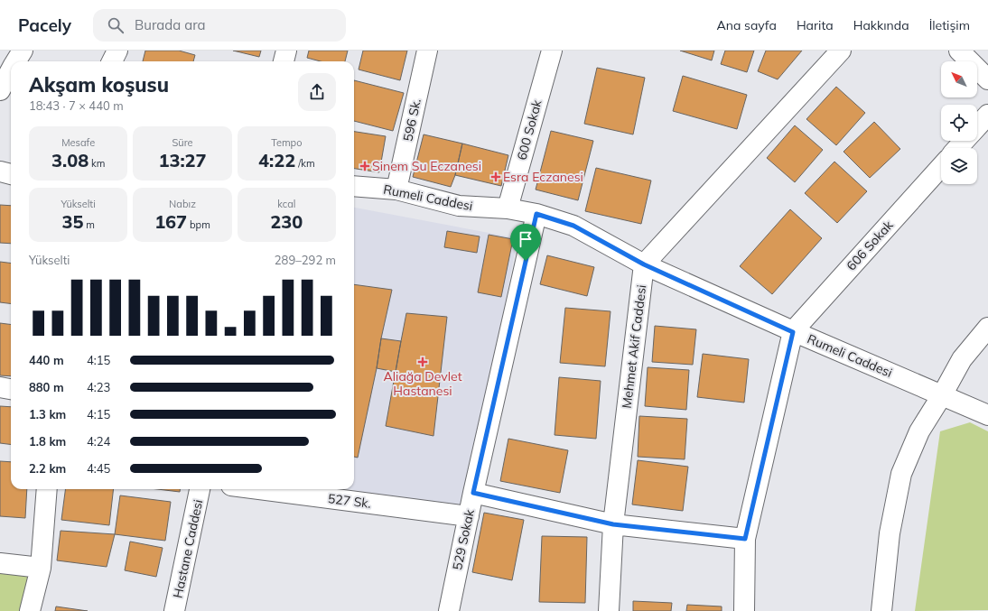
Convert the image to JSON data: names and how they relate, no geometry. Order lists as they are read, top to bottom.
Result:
{
  "streets": {
    "street": [
      "596 Sk.",
      "600 Sokak",
      "Rumeli Caddesi",
      "606 Sokak",
      "Mehmet Akif Caddesi",
      "527 Sk.",
      "529 Sokak",
      "Hastane Caddesi"
    ]
  },
  "crossings": [
    ["596 Sk.", "Rumeli Caddesi"],
    ["600 Sokak", "Rumeli Caddesi"],
    ["Rumeli Caddesi", "606 Sokak"],
    ["Rumeli Caddesi", "Mehmet Akif Caddesi"],
    ["Rumeli Caddesi", "529 Sokak"],
    ["527 Sk.", "529 Sokak"]
  ],
  "places": {
    "health": ["Sinem Su Eczanesi", "Esra Eczanesi", "Aliağa Devlet Hastanesi"]
  },
  "north": "top left",
  "page": {
    "header": "Pacely",
    "search": "Burada ara",
    "nav": [
      "Ana sayfa",
      "Harita",
      "Hakkında",
      "İletişim"
    ],
    "heading": ["Akşam koşusu", "18:43 · 7 × 440 m"],
    "stats": [
      ["Mesafe", "3.08 km"],
      ["Süre", "13:27"],
      ["Tempo", "4:22 /km"],
      ["Yükselti", "35 m"],
      ["Nabız", "167 bpm"],
      ["kcal", "230"]
    ],
    "chart": ["Yükselti", "289–292 m"],
    "list": [
      {
        "name": "440 m",
        "note": "4:15"
      },
      {
        "name": "880 m",
        "note": "4:23"
      },
      {
        "name": "1.3 km",
        "note": "4:15"
      },
      {
        "name": "1.8 km",
        "note": "4:24"
      },
      {
        "name": "2.2 km",
        "note": "4:45"
      }
    ]
  }
}
